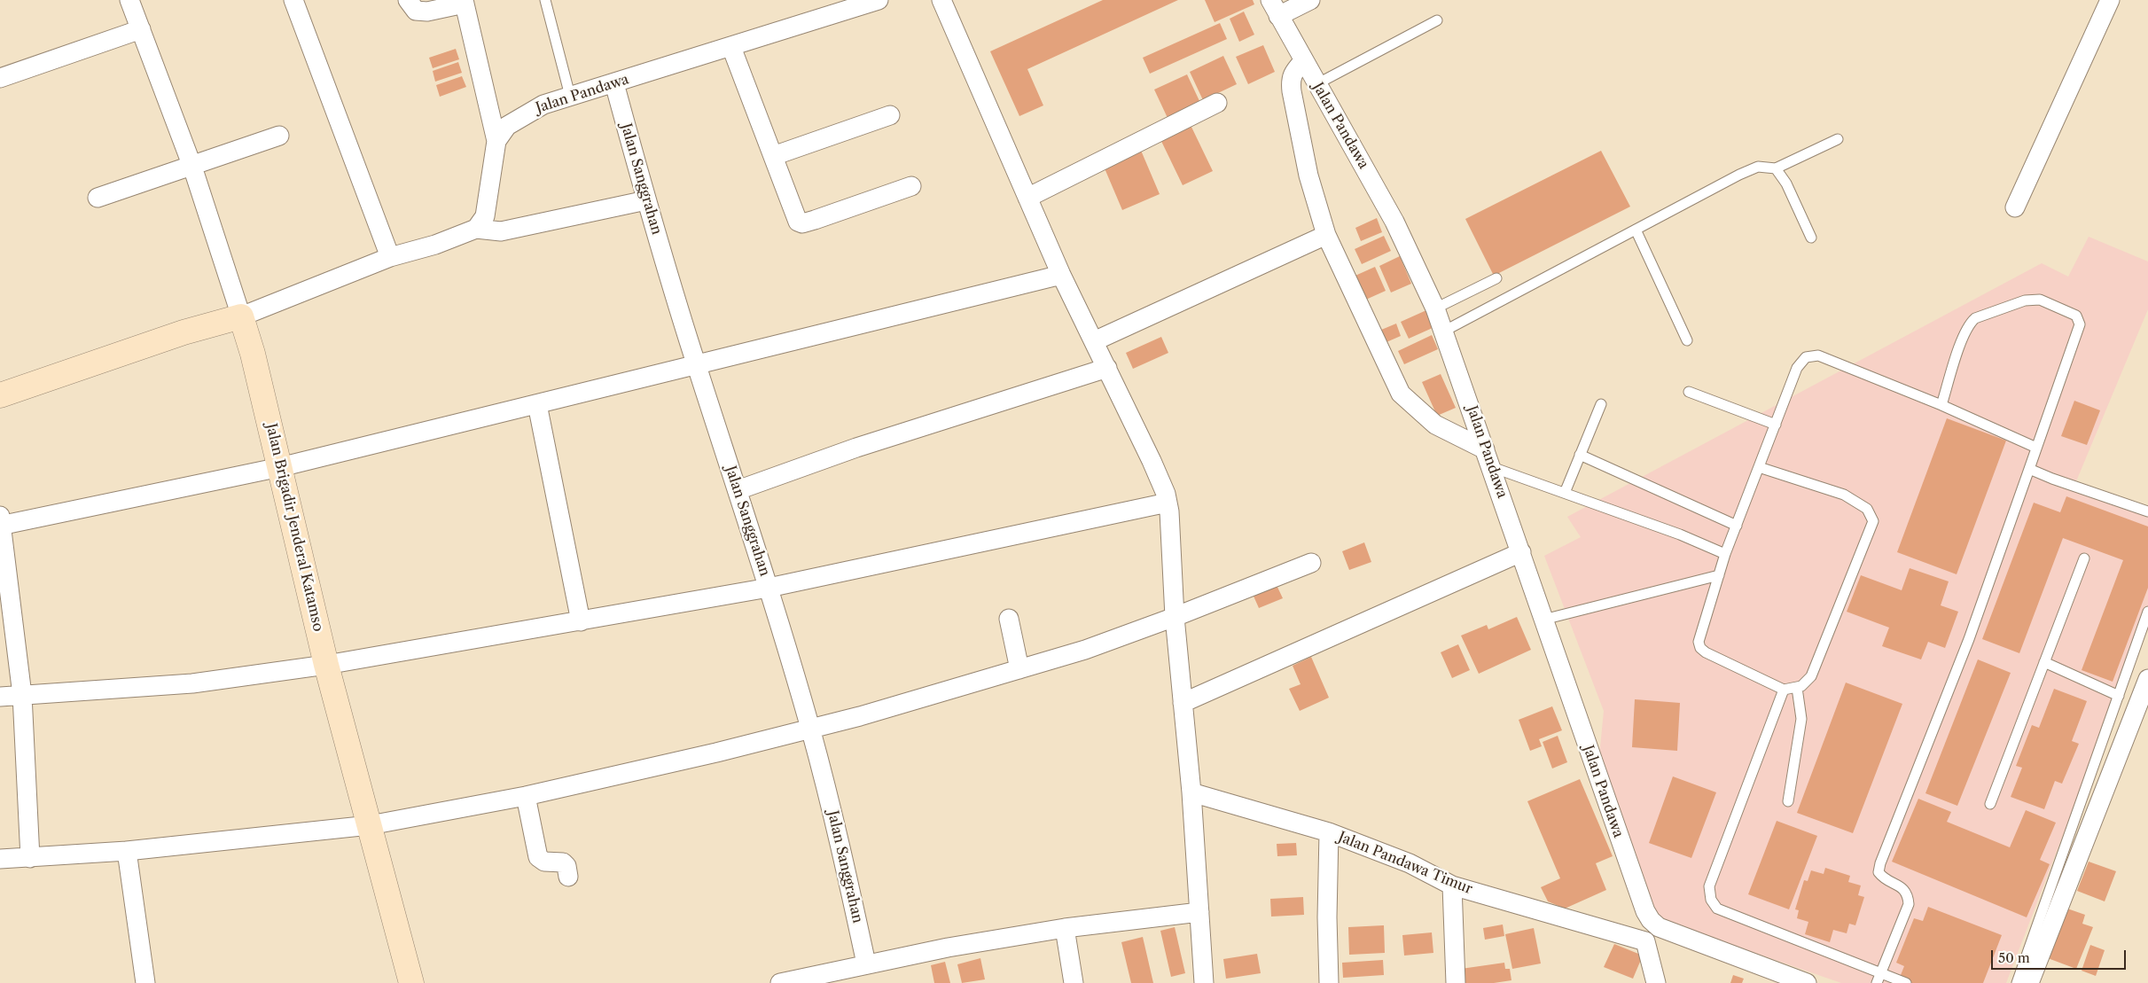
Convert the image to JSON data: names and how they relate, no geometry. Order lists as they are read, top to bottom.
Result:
{
  "streets": {
    "main road": ["Jalan Brigadir Jenderal Katamso"],
    "street": ["Jalan Pandawa", "Jalan Sanggrahan", "Jalan Pandawa Timur"]
  },
  "crossings": [
    ["Jalan Pandawa", "Jalan Sanggrahan"]
  ],
  "scale_bar": "50 m"
}
